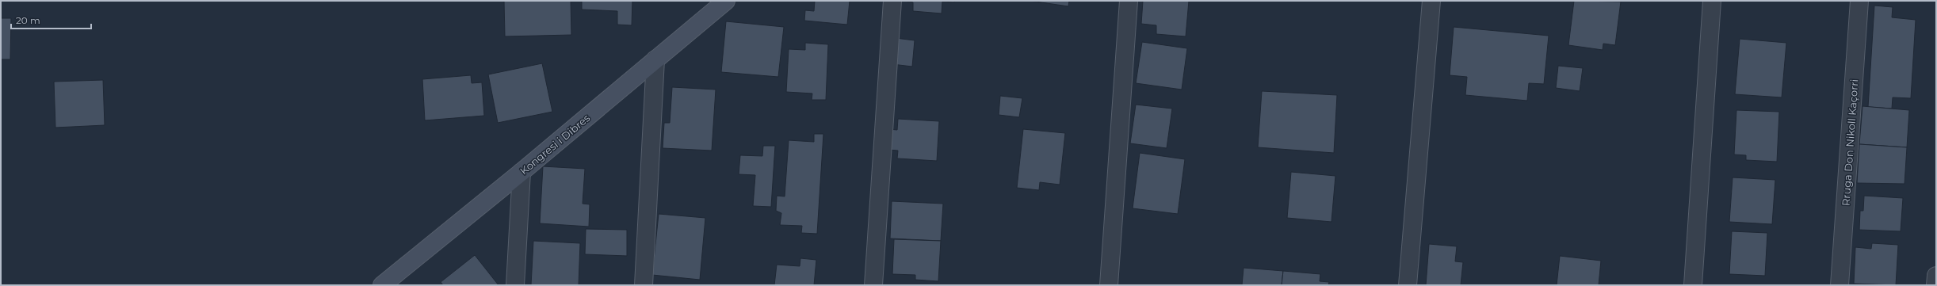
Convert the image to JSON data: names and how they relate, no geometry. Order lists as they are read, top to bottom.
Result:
{
  "streets": {
    "street": ["Rruga Don Nikoll Kaçorri", "Kongresi i Dibres"]
  },
  "scale_bar": "20 m"
}
